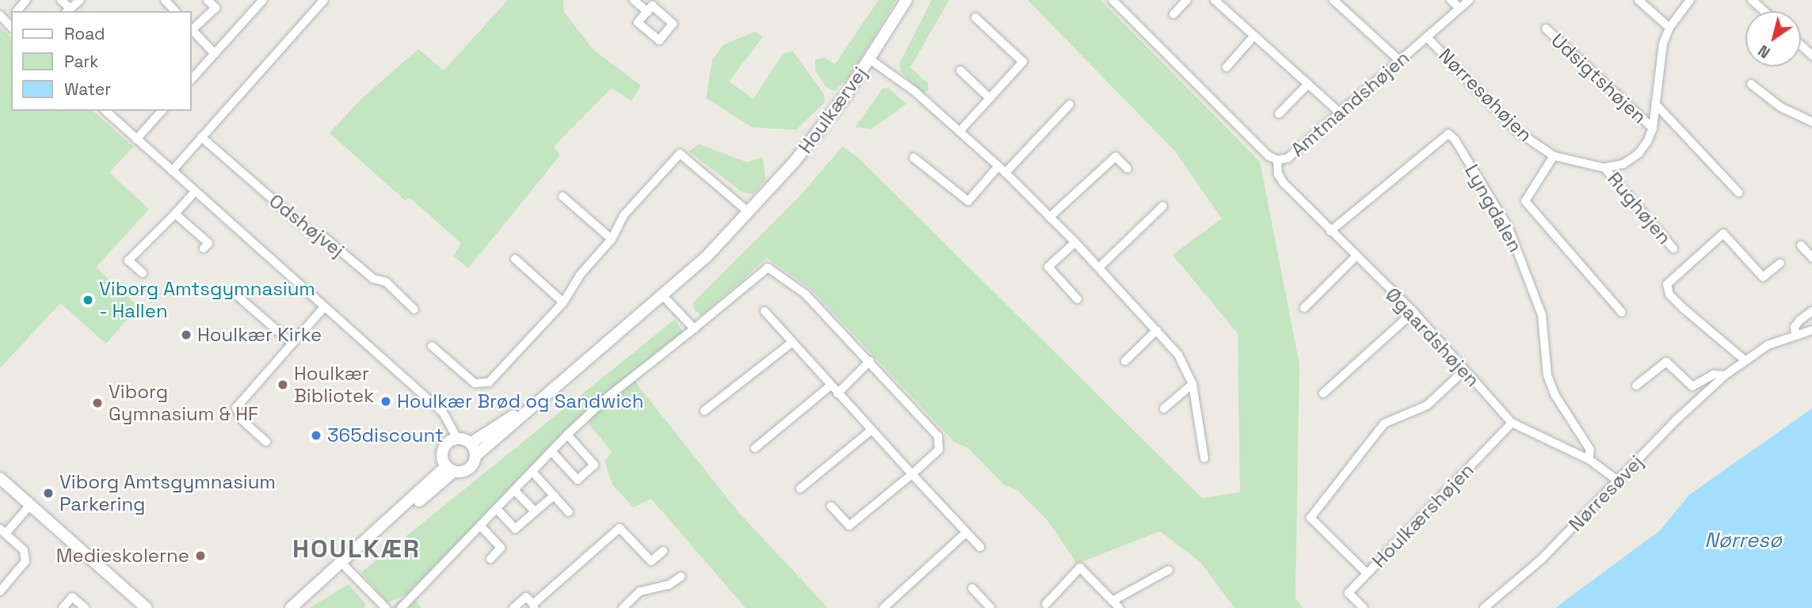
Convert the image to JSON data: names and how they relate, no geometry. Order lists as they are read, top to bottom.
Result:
{
  "streets": {
    "street": [
      "Udsigtshøjen",
      "Nørresøhøjen",
      "Amtmandshøjen",
      "Houlkærvej",
      "Lyngdalen",
      "Rughøjen",
      "Odshøjvej",
      "Øgaardshøjen",
      "Nørresøvej",
      "Houlkærshøjen"
    ]
  },
  "crossings": [
    ["Nørresøhøjen", "Amtmandshøjen"],
    ["Nørresøhøjen", "Rughøjen"],
    ["Amtmandshøjen", "Øgaardshøjen"],
    ["Lyngdalen", "Øgaardshøjen"],
    ["Øgaardshøjen", "Nørresøvej"],
    ["Øgaardshøjen", "Houlkærshøjen"]
  ],
  "districts": ["HOULKÆR"],
  "water": ["Nørresø"],
  "places": [
    "Viborg Amtsgymnasium - Hallen",
    "Houlkær Kirke",
    "Houlkær Bibliotek",
    "Houlkær Brød og Sandwich",
    "Viborg Gymnasium & HF",
    "365discount",
    "Viborg Amtsgymnasium Parkering",
    "Medieskolerne"
  ],
  "legend": ["Road", "Park", "Water"],
  "north": "bottom left"
}
